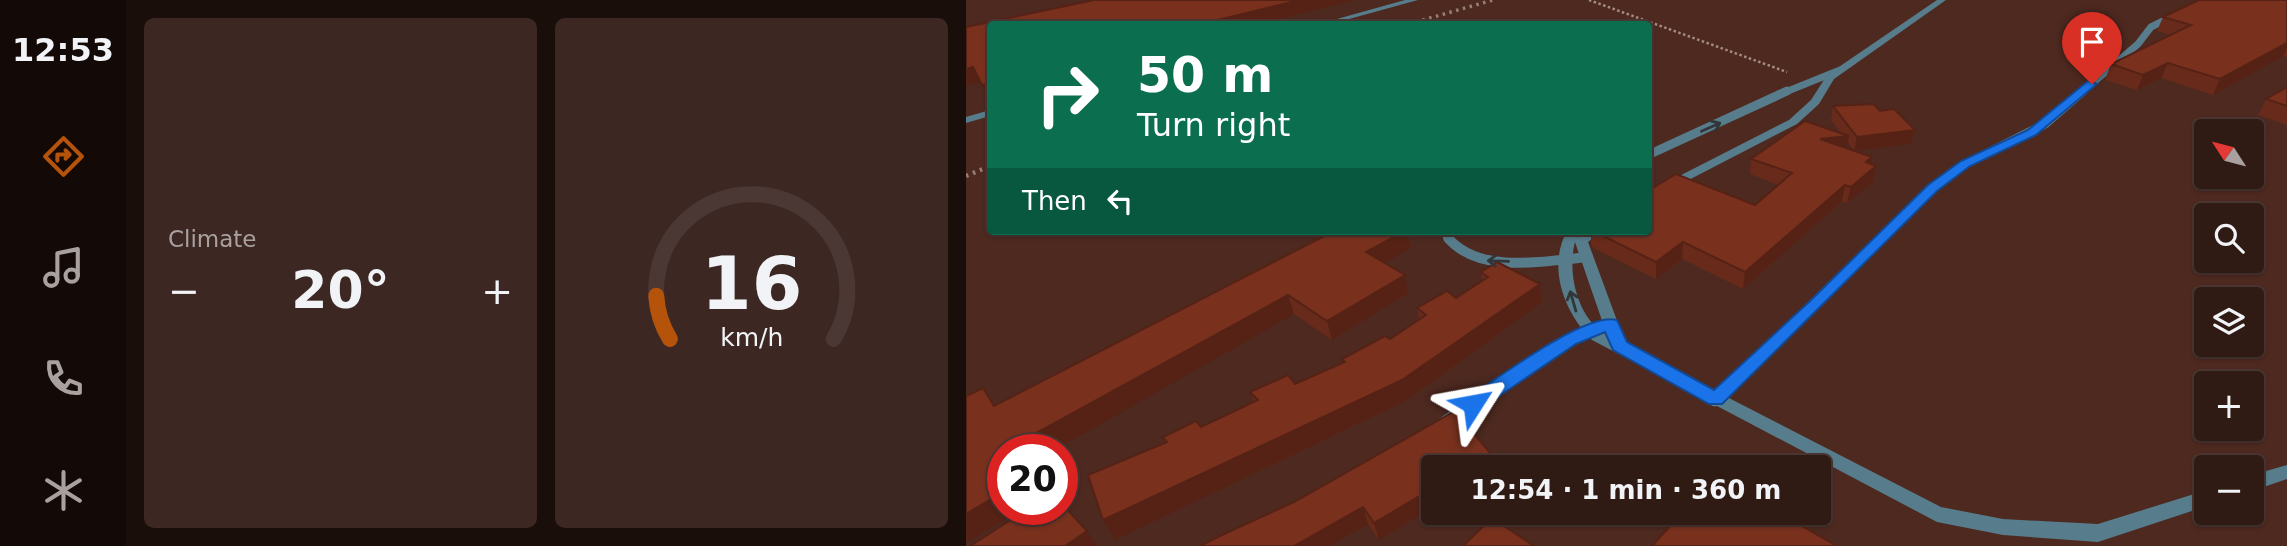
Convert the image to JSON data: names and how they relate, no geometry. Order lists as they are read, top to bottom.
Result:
{
  "north": "top left",
  "page": {
    "tabs": "12:53",
    "tile": "Climate",
    "turn": ["50 m", "Turn right"],
    "map_buttons": ["+", "−"],
    "then": "Then",
    "heat": ["−", "20°", "+"],
    "limit": "20",
    "trip": "12:54 · 1 min · 360 m",
    "gauge": ["16", "km/h"]
  }
}
